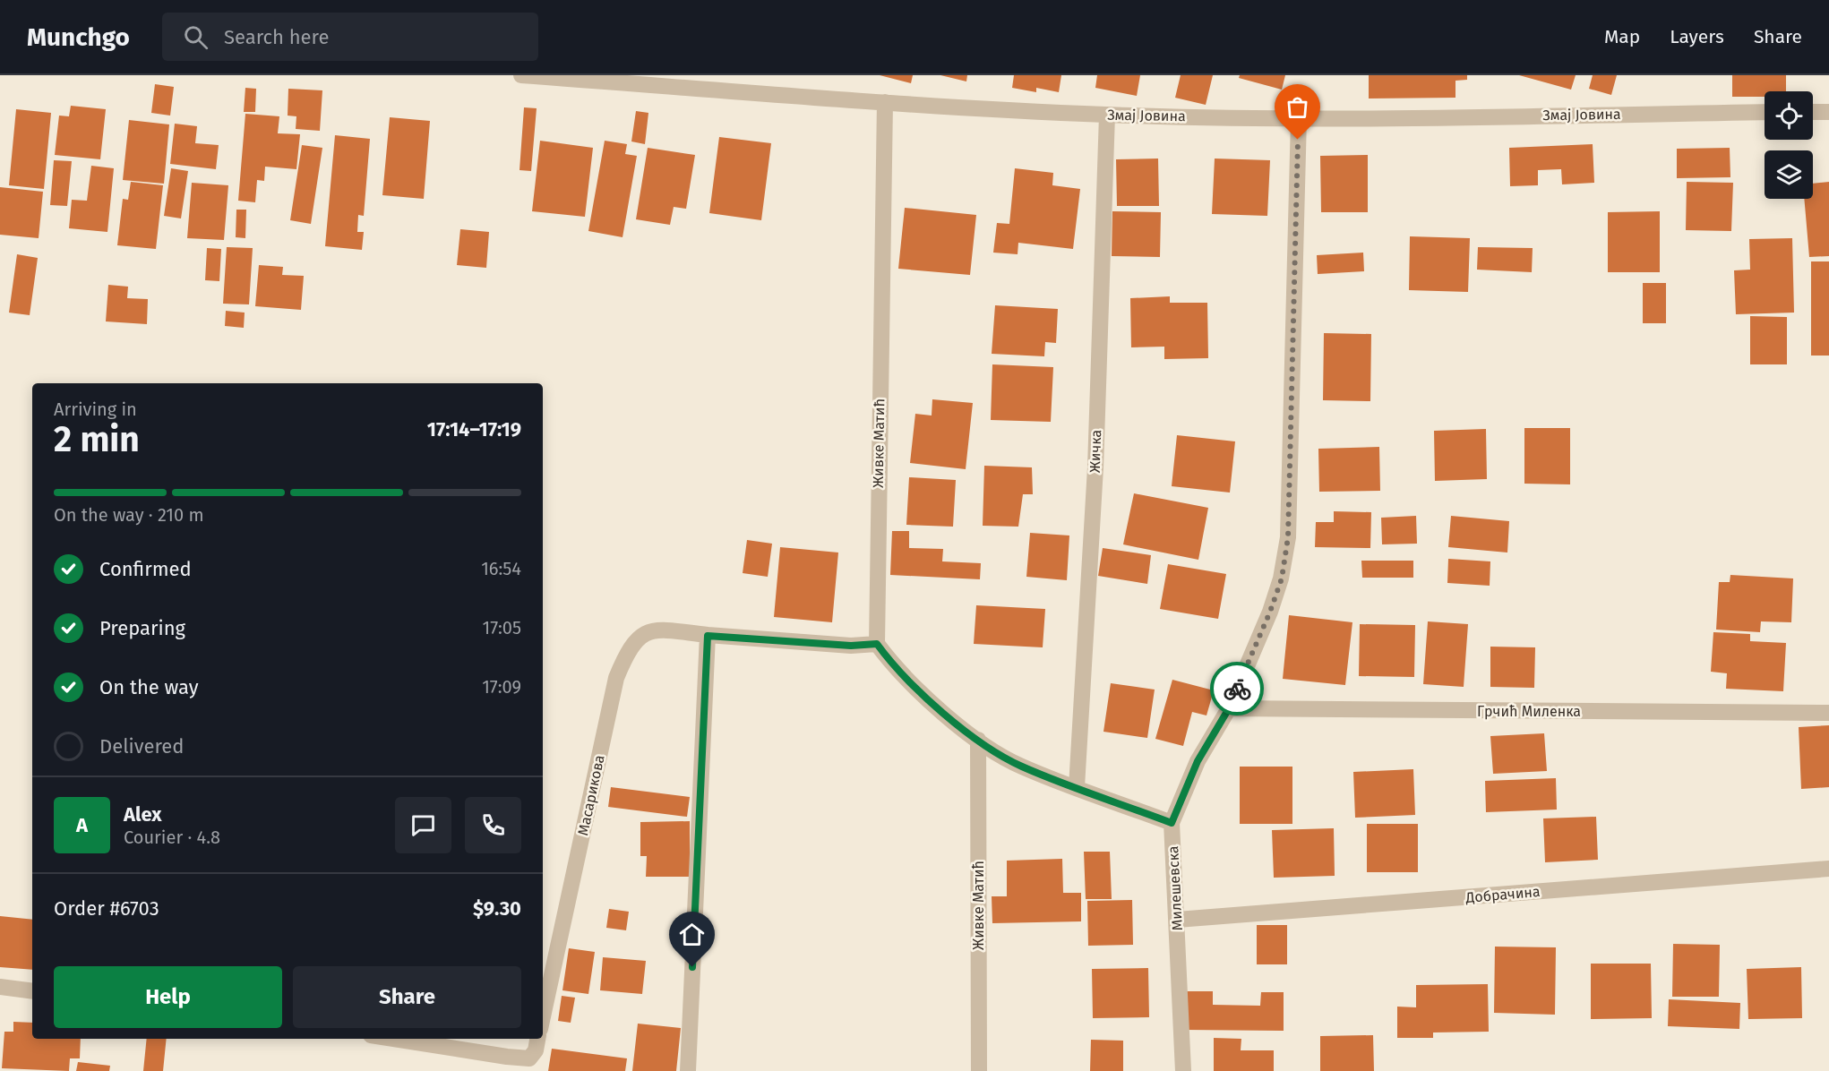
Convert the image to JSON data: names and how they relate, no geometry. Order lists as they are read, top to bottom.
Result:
{
  "streets": {
    "street": [
      "Змај Јовина",
      "Живке Матић",
      "Жичка",
      "Грчић Миленка",
      "Масарикова",
      "Милешевска",
      "Добрачина"
    ]
  },
  "crossings": [
    ["Змај Јовина", "Живке Матић"],
    ["Змај Јовина", "Жичка"],
    ["Змај Јовина", "Милешевска"],
    ["Живке Матић", "Масарикова"],
    ["Грчић Миленка", "Милешевска"],
    ["Милешевска", "Добрачина"]
  ],
  "page": {
    "header": "Munchgo",
    "search": "Search here",
    "nav": ["Map", "Layers", "Share"],
    "heading": ["2 min", "Arriving in", "17:14–17:19"],
    "panel": [
      "Alex",
      "Courier · 4.8",
      "Order #6703",
      "$9.30"
    ],
    "bar": "On the way · 210 m",
    "list": [
      ["Confirmed", "16:54"],
      ["Preparing", "17:05"],
      ["On the way", "17:09"],
      "Delivered"
    ],
    "round": "A",
    "buttons": ["Help", "Share"]
  }
}
